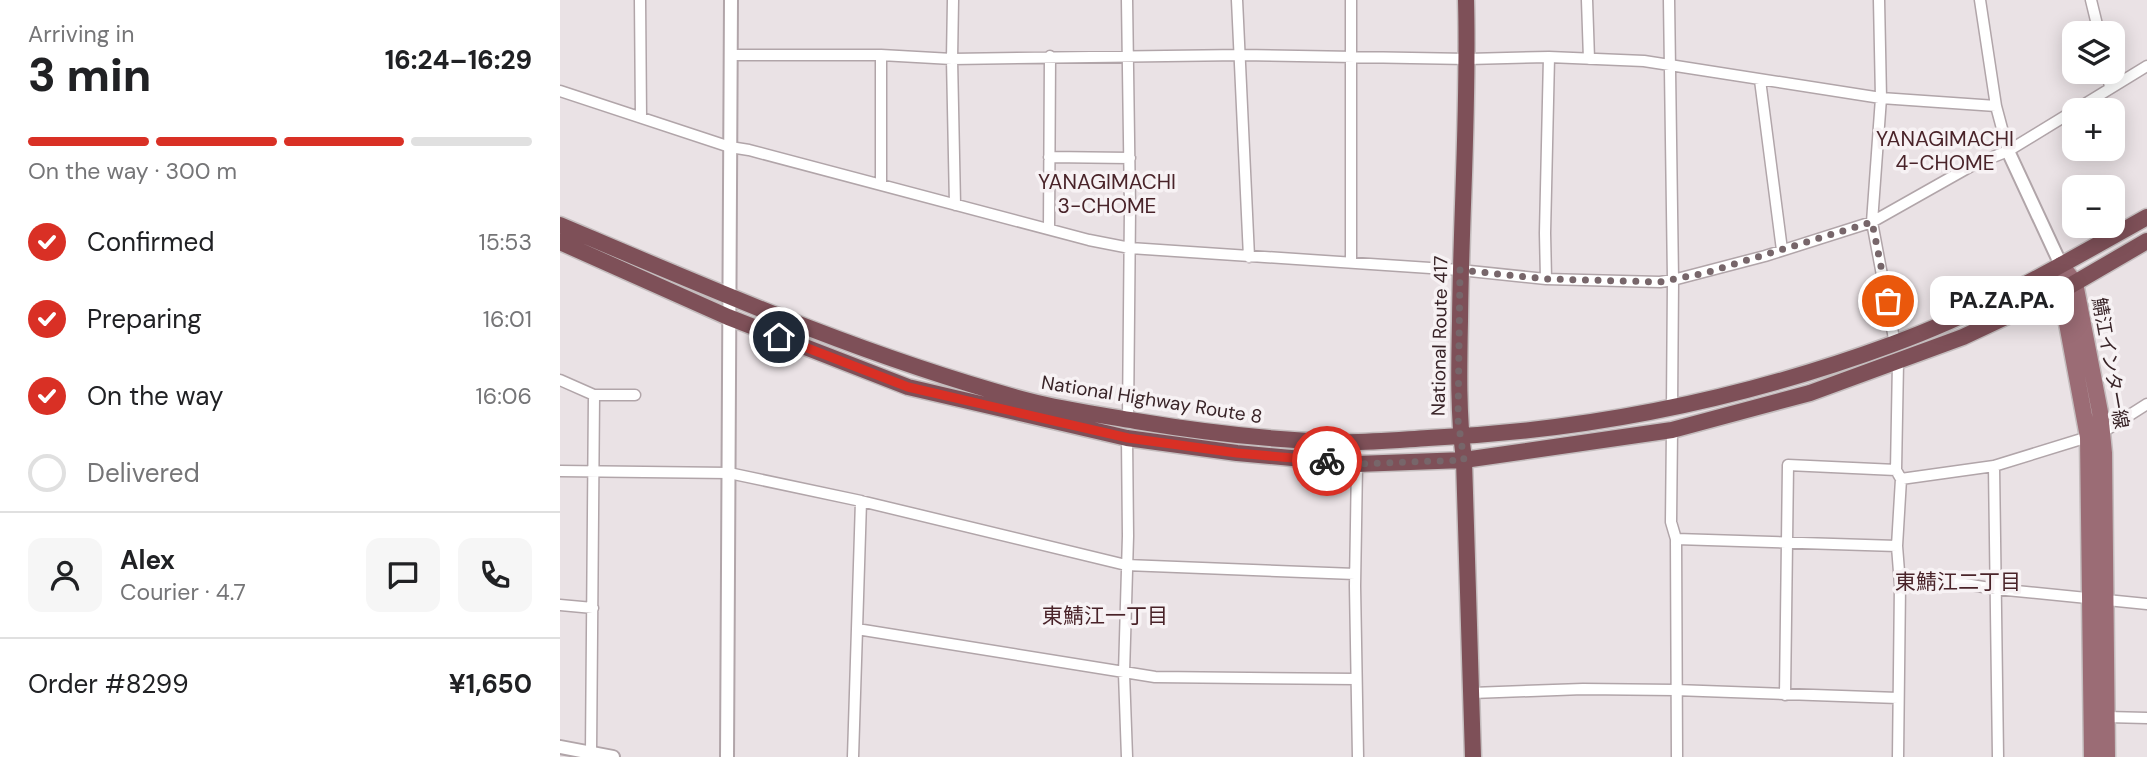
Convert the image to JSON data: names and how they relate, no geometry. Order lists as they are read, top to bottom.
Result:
{
  "streets": {
    "highway": ["National Route 417", "National Highway Route 8"],
    "main road": ["鯖江インター線"]
  },
  "crossings": [
    ["National Route 417", "National Highway Route 8"],
    ["鯖江インター線", "National Highway Route 8"]
  ],
  "districts": [
    "YANAGIMACHI 4-CHOME",
    "YANAGIMACHI 3-CHOME",
    "東鯖江二丁目",
    "東鯖江一丁目"
  ],
  "places": ["PA.ZA.PA."],
  "page": {
    "heading": ["3 min", "Arriving in", "16:24–16:29"],
    "panel": [
      "Alex",
      "Courier · 4.7",
      "Order #8299",
      "¥1,650"
    ],
    "map_buttons": ["+", "−"],
    "bar": "On the way · 300 m",
    "list": [
      ["Confirmed", "15:53"],
      ["Preparing", "16:01"],
      ["On the way", "16:06"],
      "Delivered"
    ],
    "bubble": "PA.ZA.PA."
  }
}
